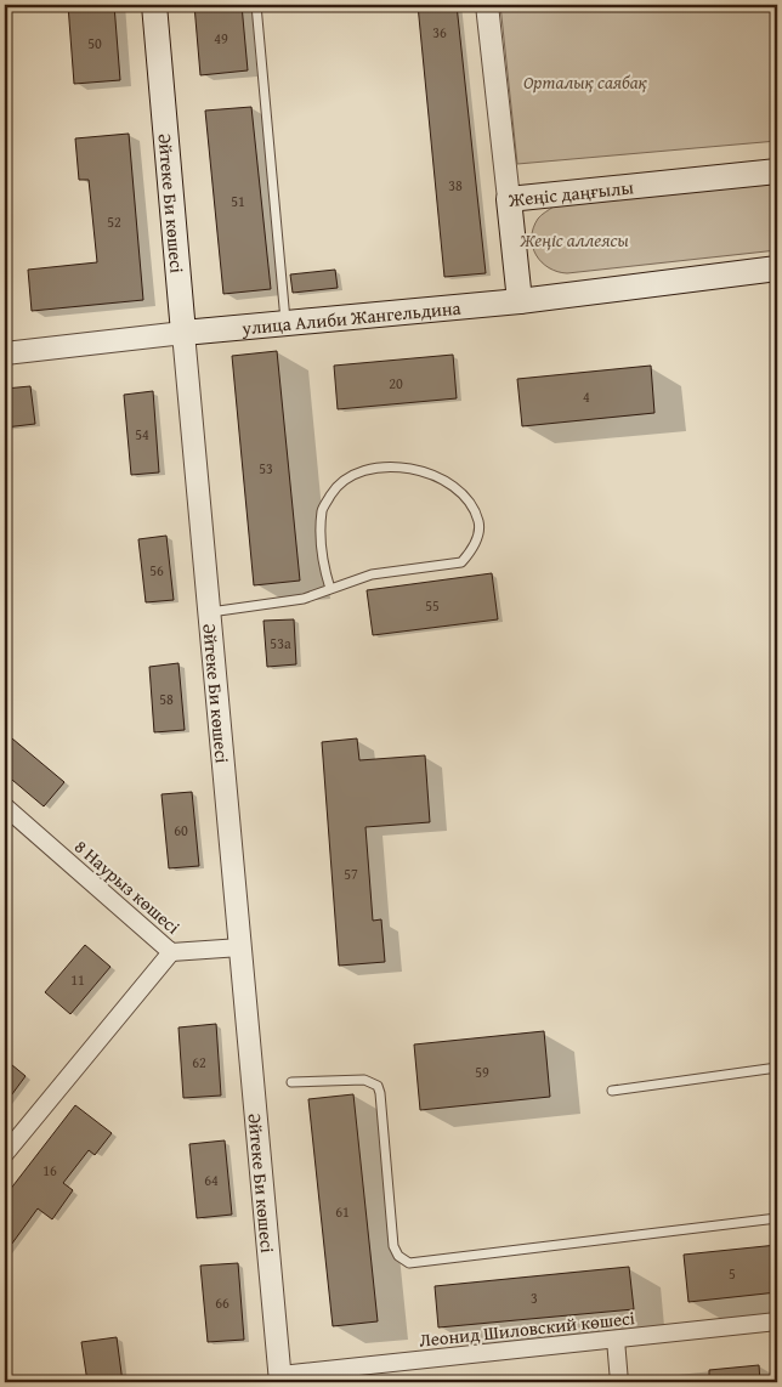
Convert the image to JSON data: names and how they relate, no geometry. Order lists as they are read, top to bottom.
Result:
{
  "streets": {
    "main road": ["Жеңіс даңғылы", "Әйтеке Би көшесі", "улица Алиби Жангельдина"],
    "street": ["8 Наурыз көшесі", "Леонид Шиловский көшесі"]
  },
  "crossings": [
    ["Жеңіс даңғылы", "улица Алиби Жангельдина"],
    ["Әйтеке Би көшесі", "улица Алиби Жангельдина"],
    ["Әйтеке Би көшесі", "8 Наурыз көшесі"],
    ["Әйтеке Би көшесі", "Леонид Шиловский көшесі"]
  ],
  "parks": ["Орталық саябақ", "Жеңіс аллеясы"],
  "house_numbers": [
    "36",
    "49",
    "50",
    "38",
    "51",
    "52",
    "20",
    "4",
    "54",
    "53",
    "56",
    "55",
    "53а",
    "58",
    "60",
    "57",
    "11",
    "62",
    "59",
    "16",
    "64",
    "61",
    "5",
    "3",
    "66"
  ]
}
